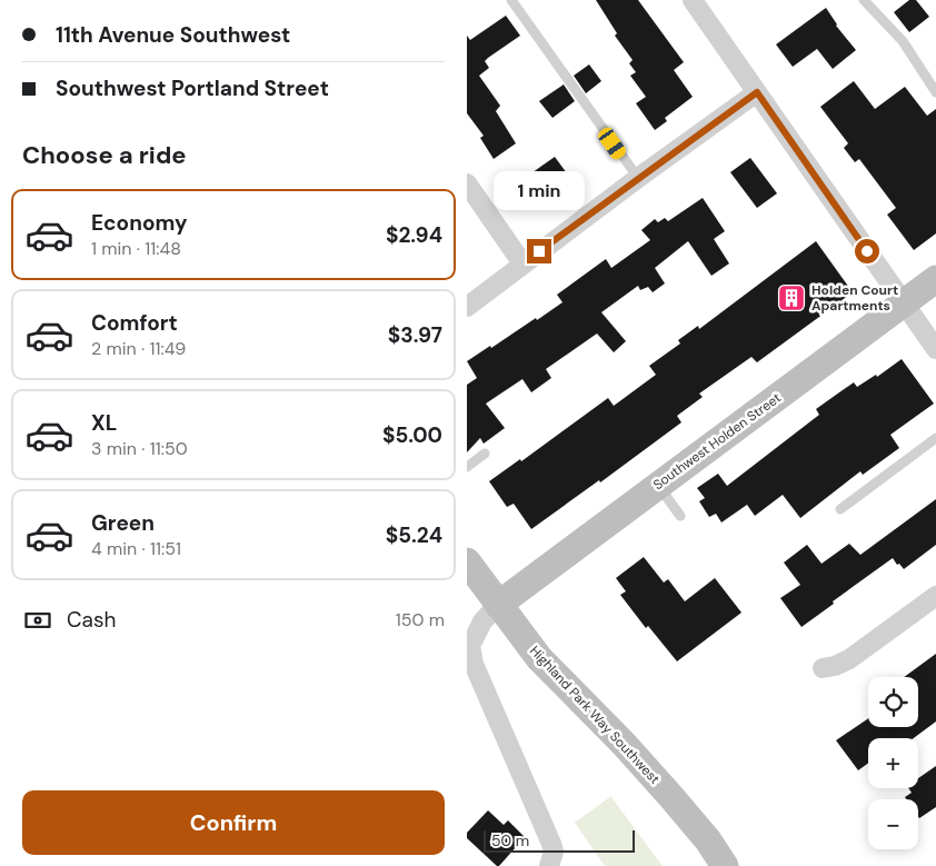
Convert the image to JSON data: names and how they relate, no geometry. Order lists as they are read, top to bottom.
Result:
{
  "streets": {
    "street": ["Southwest Holden Street", "Highland Park Way Southwest"]
  },
  "crossings": [
    ["Southwest Holden Street", "Highland Park Way Southwest"]
  ],
  "places": {
    "building": ["Holden Court Apartments"]
  },
  "scale_bar": "50 m",
  "page": {
    "banner": ["11th Avenue Southwest", "Southwest Portland Street"],
    "heading": "Choose a ride",
    "bubble": "1 min",
    "list": [
      {
        "name": "Economy",
        "note": "1 min · 11:48",
        "value": "$2.94"
      },
      {
        "name": "Comfort",
        "note": "2 min · 11:49",
        "value": "$3.97"
      },
      {
        "name": "XL",
        "note": "3 min · 11:50",
        "value": "$5.00"
      },
      {
        "name": "Green",
        "note": "4 min · 11:51",
        "value": "$5.24"
      }
    ],
    "pay": ["Cash", "150 m"],
    "map_buttons": ["+", "−"],
    "buttons": "Confirm",
    "scale": "50 m"
  }
}
